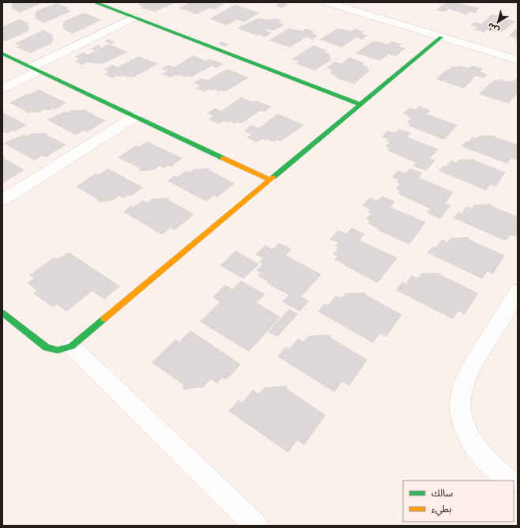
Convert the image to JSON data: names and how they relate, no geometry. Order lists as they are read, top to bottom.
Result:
{
  "legend": ["سالك", "بطيء"],
  "north": "bottom left"
}
